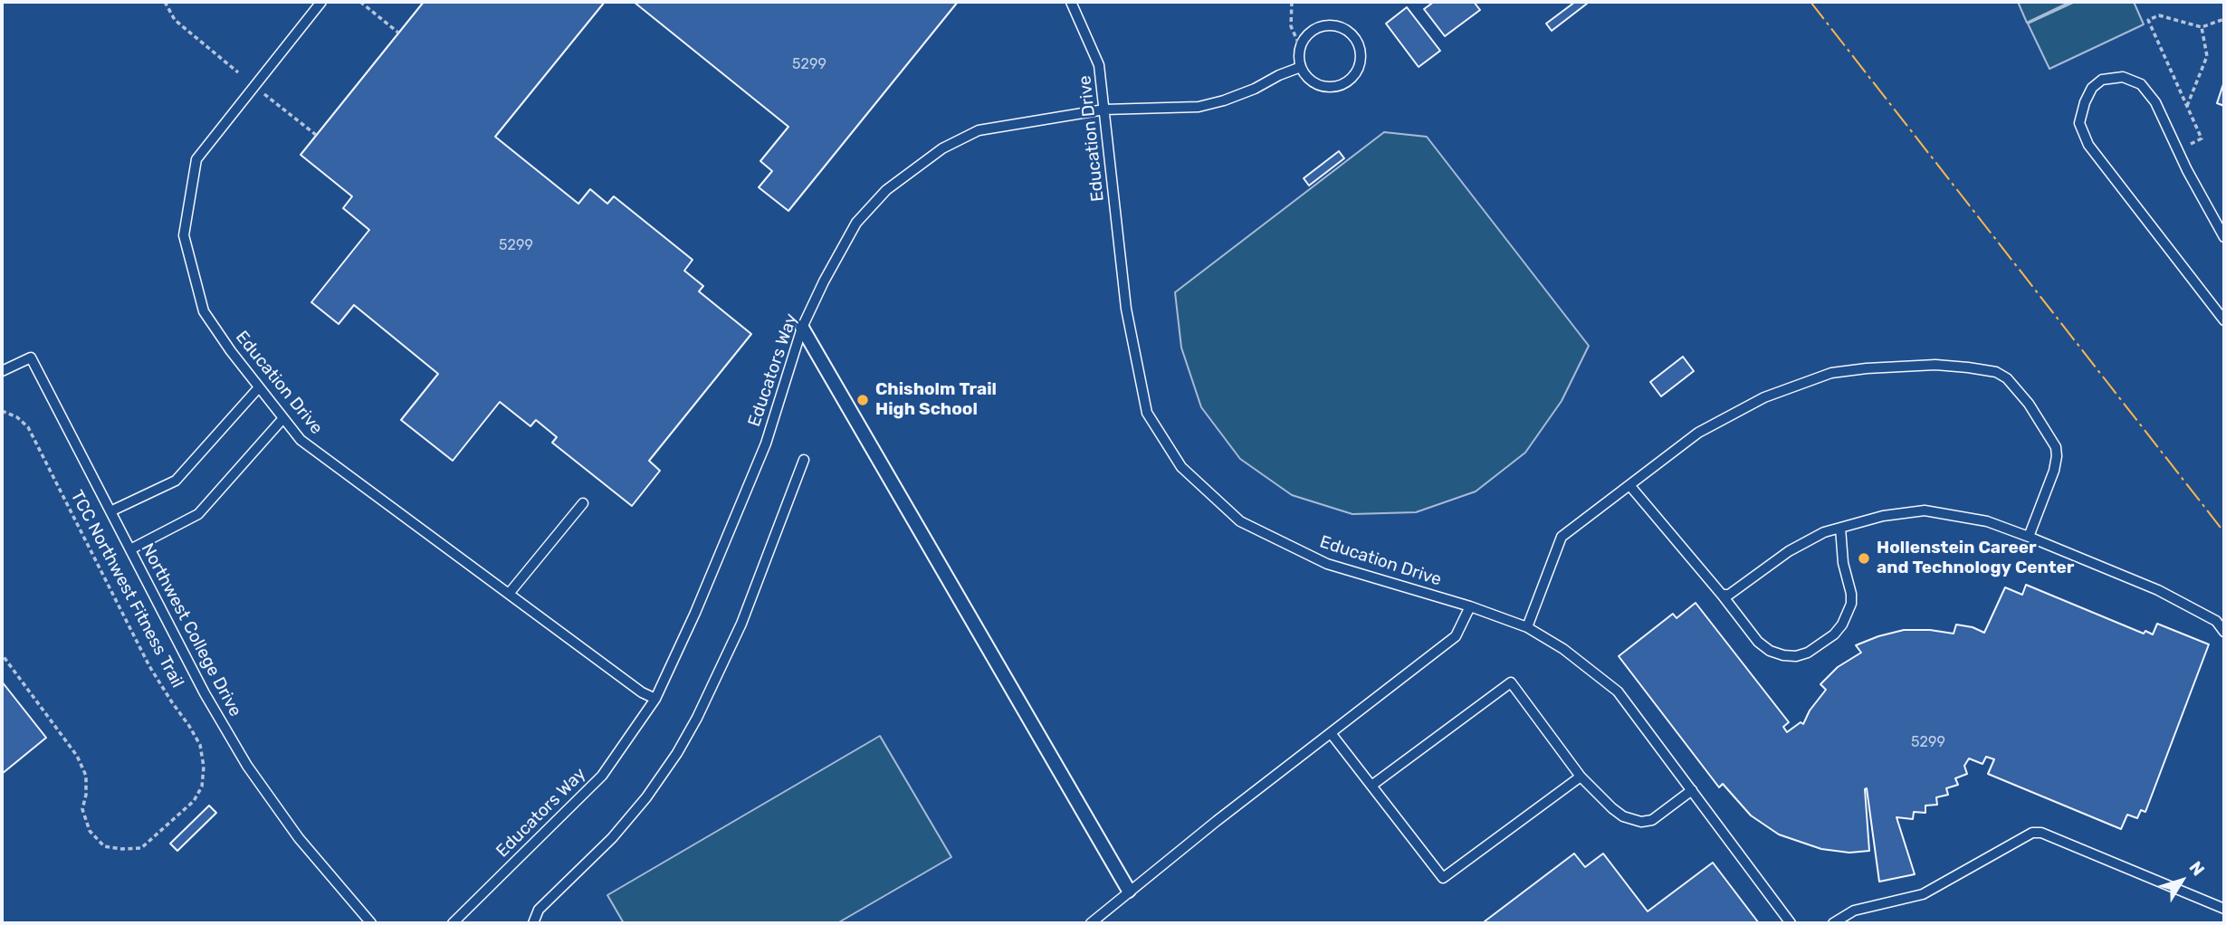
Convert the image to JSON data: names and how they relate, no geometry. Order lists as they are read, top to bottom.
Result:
{
  "streets": {
    "lane": ["Education Drive", "Educators Way", "Northwest College Drive"],
    "path": ["TCC Northwest Fitness Trail"]
  },
  "crossings": [
    ["Education Drive", "Educators Way"]
  ],
  "places": ["Chisholm Trail High School", "Hollenstein Career and Technology Center"],
  "house_numbers": ["5299", "5299", "5299"],
  "north": "top right"
}
